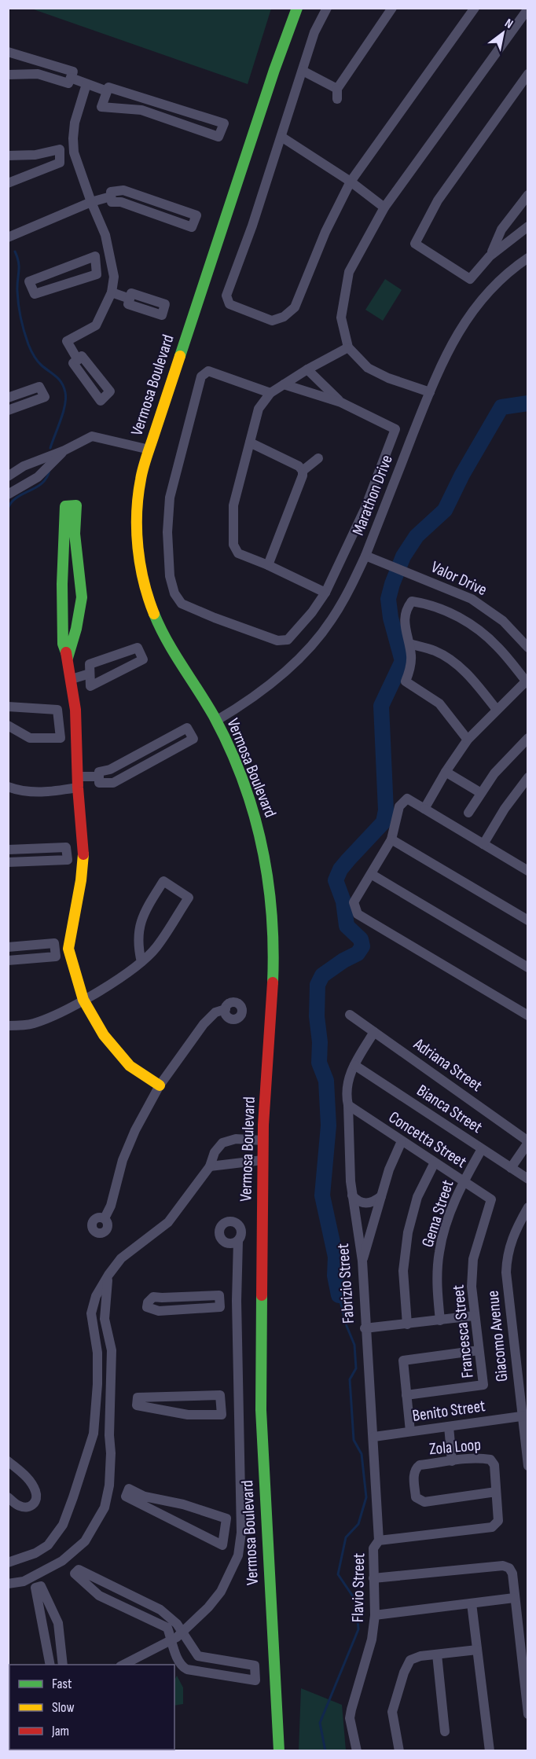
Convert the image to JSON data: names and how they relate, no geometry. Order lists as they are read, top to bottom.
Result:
{
  "streets": {
    "main road": ["Vermosa Boulevard"],
    "street": [
      "Marathon Drive",
      "Valor Drive",
      "Adriana Street",
      "Bianca Street",
      "Concetta Street",
      "Gema Street",
      "Fabrizio Street",
      "Francesca Street",
      "Giacomo Avenue",
      "Benito Street",
      "Zola Loop",
      "Flavio Street"
    ]
  },
  "crossings": [
    ["Vermosa Boulevard", "Marathon Drive"],
    ["Marathon Drive", "Valor Drive"],
    ["Adriana Street", "Bianca Street"],
    ["Adriana Street", "Fabrizio Street"],
    ["Bianca Street", "Gema Street"],
    ["Bianca Street", "Fabrizio Street"],
    ["Concetta Street", "Gema Street"],
    ["Concetta Street", "Fabrizio Street"],
    ["Concetta Street", "Francesca Street"],
    ["Fabrizio Street", "Benito Street"],
    ["Fabrizio Street", "Flavio Street"],
    ["Giacomo Avenue", "Benito Street"],
    ["Zola Loop", "Flavio Street"]
  ],
  "legend": ["Fast", "Slow", "Jam"],
  "north": "top right"
}
